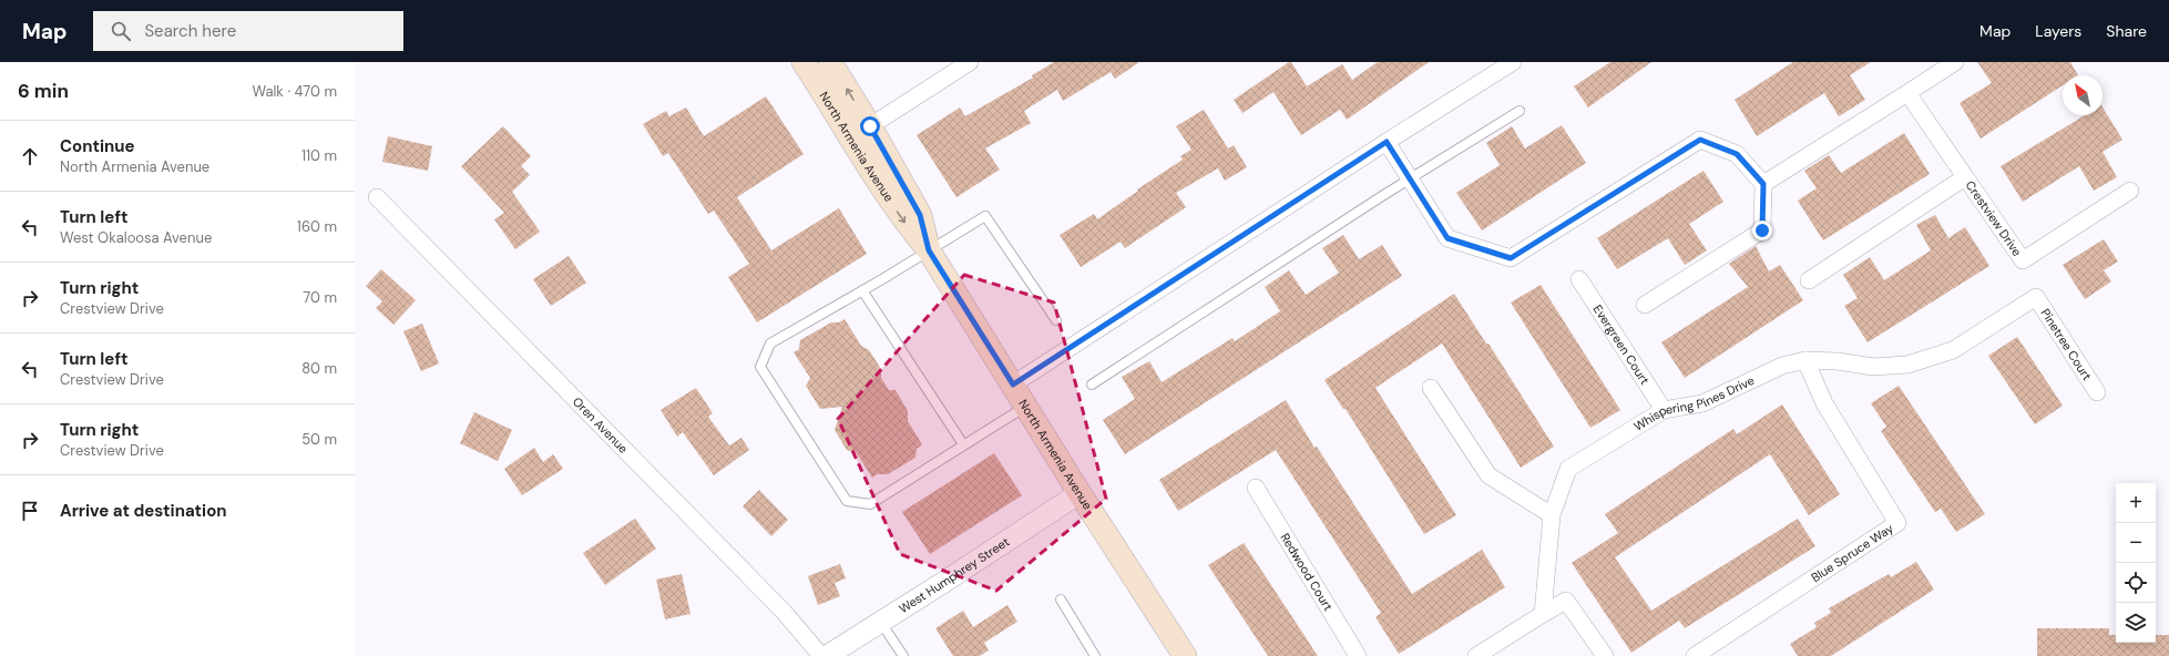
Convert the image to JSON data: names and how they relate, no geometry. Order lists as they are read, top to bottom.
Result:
{
  "streets": {
    "main road": ["North Armenia Avenue"],
    "street": [
      "Crestview Drive",
      "Evergreen Court",
      "Pinetree Court",
      "Whispering Pines Drive",
      "Oren Avenue",
      "Blue Spruce Way",
      "Redwood Court",
      "West Humphrey Street"
    ]
  },
  "crossings": [
    ["North Armenia Avenue", "West Humphrey Street"],
    ["Evergreen Court", "Whispering Pines Drive"],
    ["Pinetree Court", "Whispering Pines Drive"],
    ["Whispering Pines Drive", "Blue Spruce Way"]
  ],
  "north": "top left",
  "page": {
    "header": "Map",
    "search": "Search here",
    "nav": ["Map", "Layers", "Share"],
    "heading": ["6 min", "Walk · 470 m"],
    "list": [
      ["Continue", "North Armenia Avenue", "110 m"],
      ["Turn left", "West Okaloosa Avenue", "160 m"],
      ["Turn right", "Crestview Drive", "70 m"],
      ["Turn left", "Crestview Drive", "80 m"],
      ["Turn right", "Crestview Drive", "50 m"],
      "Arrive at destination"
    ],
    "map_buttons": ["+", "−"]
  }
}
